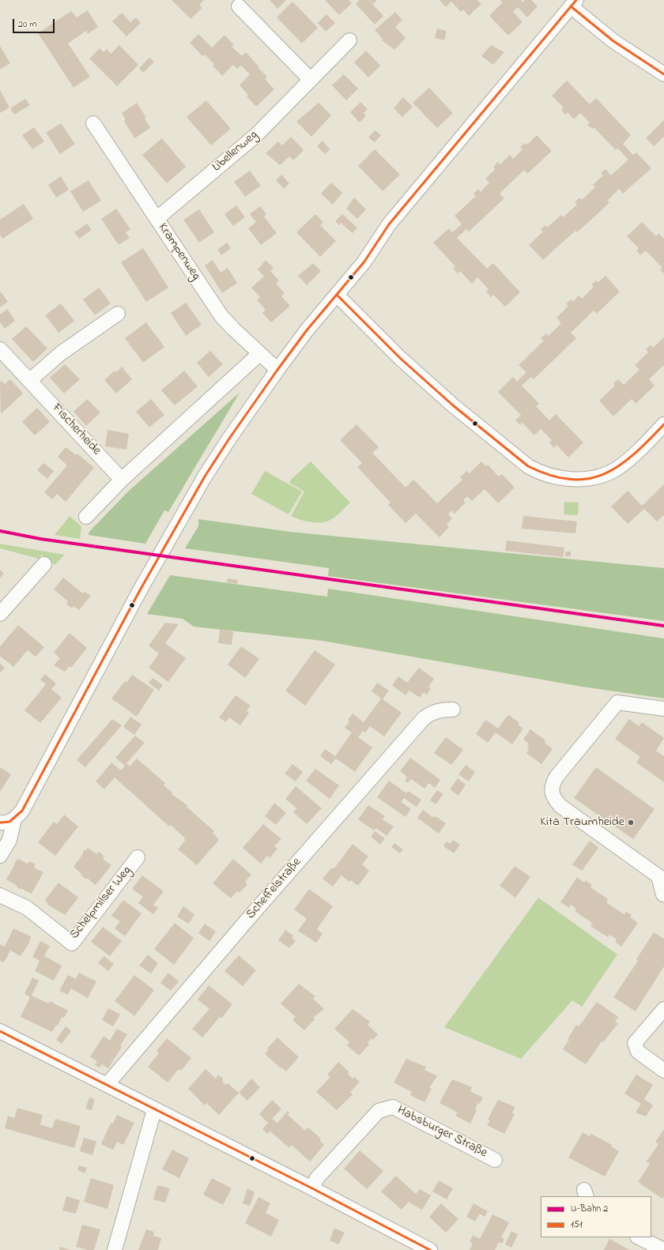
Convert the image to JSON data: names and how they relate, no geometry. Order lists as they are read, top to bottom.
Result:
{
  "streets": {
    "street": [
      "Libellenweg",
      "Krampenweg",
      "Fischerheide",
      "Scheffelstraße",
      "Schelpmilser Weg",
      "Habsburger Straße"
    ]
  },
  "crossings": [
    ["Libellenweg", "Krampenweg"]
  ],
  "places": ["Kita Traumheide"],
  "lines": ["transit line 151", "metro line 2"],
  "legend": ["U-Bahn 2", "151"],
  "scale_bar": "20 m"
}
